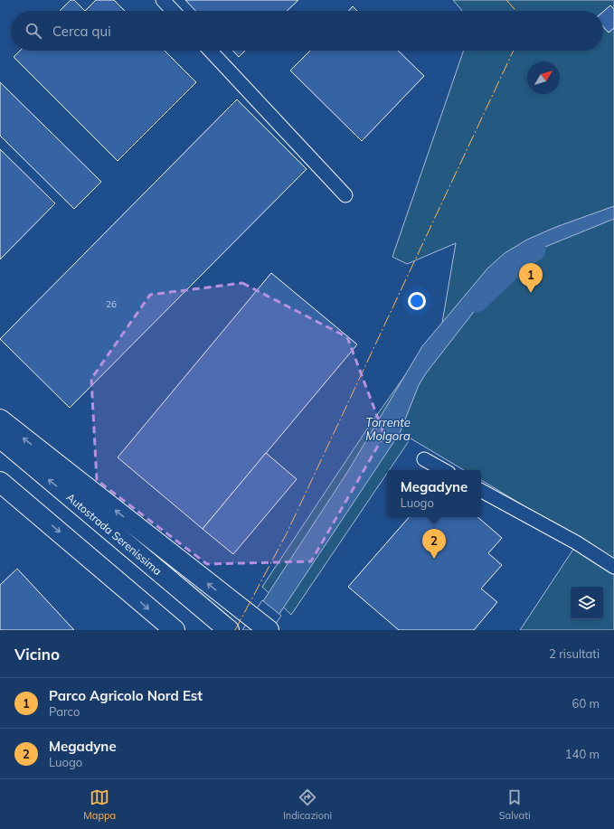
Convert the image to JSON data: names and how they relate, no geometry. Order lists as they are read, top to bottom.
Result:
{
  "streets": {
    "highway": ["Autostrada Serenissima"]
  },
  "water": ["Torrente Molgora"],
  "house_numbers": ["26"],
  "north": "top right",
  "page": {
    "search": "Cerca qui",
    "pins": ["1", "2"],
    "popup": ["Megadyne", "Luogo"],
    "heading": ["Vicino", "2 risultati"],
    "list": [
      {
        "mark": "1",
        "name": "Parco Agricolo Nord Est",
        "note": "Parco",
        "value": "60 m"
      },
      {
        "mark": "2",
        "name": "Megadyne",
        "note": "Luogo",
        "value": "140 m"
      }
    ],
    "nav": ["Mappa", "Indicazioni", "Salvati"]
  }
}
